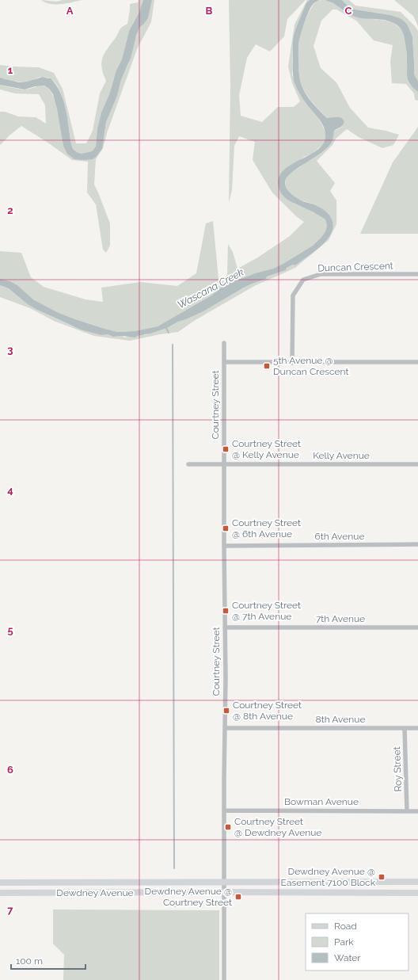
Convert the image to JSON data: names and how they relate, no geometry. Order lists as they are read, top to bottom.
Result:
{
  "streets": {
    "main road": ["Dewdney Avenue"],
    "street": [
      "Duncan Crescent",
      "Courtney Street",
      "Kelly Avenue",
      "6th Avenue",
      "7th Avenue",
      "8th Avenue",
      "Roy Street",
      "Bowman Avenue"
    ]
  },
  "crossings": [
    ["Courtney Street", "Kelly Avenue"],
    ["Courtney Street", "6th Avenue"],
    ["Courtney Street", "7th Avenue"],
    ["Courtney Street", "8th Avenue"],
    ["Courtney Street", "Bowman Avenue"],
    ["Courtney Street", "Dewdney Avenue"],
    ["8th Avenue", "Roy Street"],
    ["Roy Street", "Bowman Avenue"]
  ],
  "water": ["Wascana Creek"],
  "places": {
    "transit": [
      "5th Avenue @ Duncan Crescent",
      "Courtney Street @ Kelly Avenue",
      "Courtney Street @ 6th Avenue",
      "Courtney Street @ 7th Avenue",
      "Courtney Street @ 8th Avenue",
      "Courtney Street @ Dewdney Avenue",
      "Dewdney Avenue @ Easement 7100 Block",
      "Dewdney Avenue @ Courtney Street"
    ]
  },
  "legend": ["Road", "Park", "Water"],
  "scale_bar": "100 m",
  "grid": {
    "columns": ["A", "B", "C"],
    "rows": [
      "1",
      "2",
      "3",
      "4",
      "5",
      "6",
      "7"
    ]
  }
}
